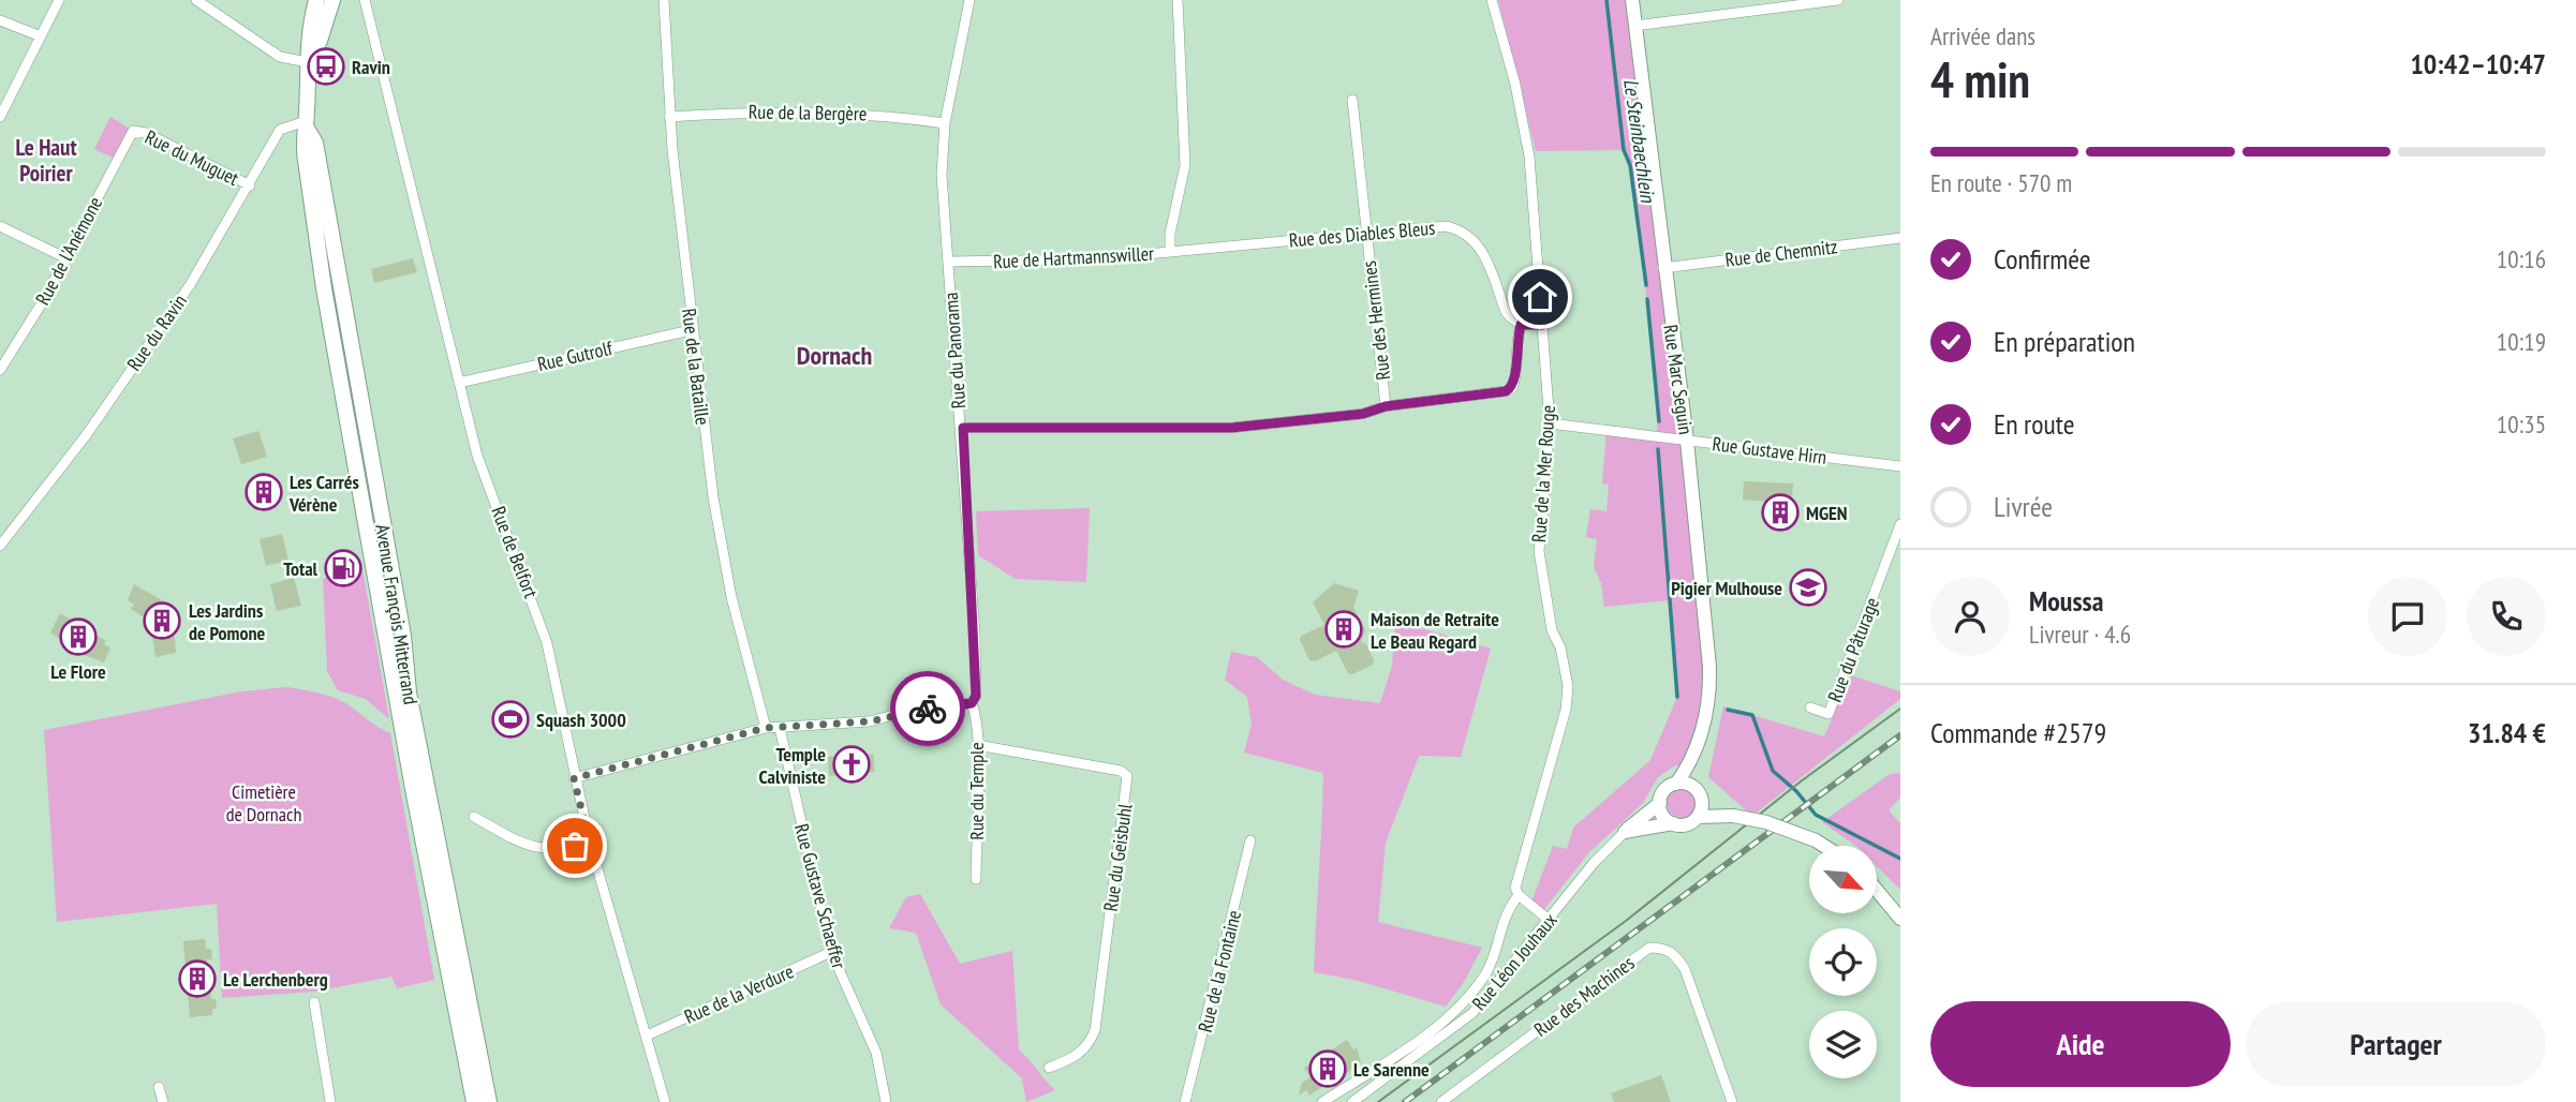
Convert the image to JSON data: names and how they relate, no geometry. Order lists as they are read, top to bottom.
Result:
{
  "streets": {
    "main road": ["Avenue François Mitterrand"],
    "street": [
      "Rue de la Bergère",
      "Rue du Muguet",
      "Rue des Diables Bleus",
      "Rue de l'Anémone",
      "Rue de Chemnitz",
      "Rue de Hartmannswiller",
      "Rue des Hermines",
      "Rue du Ravin",
      "Rue du Panorama",
      "Rue Gutrolf",
      "Rue de la Bataille",
      "Rue Marc Seguin",
      "Rue Gustave Hirn",
      "Rue de la Mer Rouge",
      "Rue de Belfort",
      "Rue du Pâturage",
      "Rue du Temple",
      "Rue du Geisbuhl",
      "Rue Gustave Schaeffer",
      "Rue Léon Jouhaux",
      "Rue de la Fontaine",
      "Rue de la Verdure",
      "Rue des Machines"
    ]
  },
  "crossings": [
    ["Rue de la Bergère", "Rue du Panorama"],
    ["Rue de la Bergère", "Rue de la Bataille"],
    ["Rue du Muguet", "Rue de l'Anémone"],
    ["Rue du Muguet", "Rue du Ravin"],
    ["Rue des Diables Bleus", "Rue de Hartmannswiller"],
    ["Rue des Diables Bleus", "Rue des Hermines"],
    ["Rue de Chemnitz", "Rue Marc Seguin"],
    ["Rue de Hartmannswiller", "Rue du Panorama"],
    ["Rue du Ravin", "Avenue François Mitterrand"],
    ["Rue du Panorama", "Rue du Temple"],
    ["Rue Gutrolf", "Rue de la Bataille"],
    ["Rue Gutrolf", "Rue de Belfort"],
    ["Rue Marc Seguin", "Rue Gustave Hirn"],
    ["Rue Marc Seguin", "Rue Léon Jouhaux"],
    ["Rue Gustave Hirn", "Rue de la Mer Rouge"],
    ["Rue de Belfort", "Rue de la Verdure"],
    ["Rue du Temple", "Rue du Geisbuhl"],
    ["Rue Gustave Schaeffer", "Rue de la Verdure"]
  ],
  "districts": ["Le Haut Poirier", "Dornach"],
  "water": ["Le Steinbaechlein"],
  "parks": ["Cimetière de Dornach"],
  "places": {
    "bus stop": ["Ravin"],
    "building": [
      "Les Carrés Vérène",
      "MGEN",
      "Les Jardins de Pomone",
      "Maison de Retraite Le Beau Regard",
      "Le Flore",
      "Le Lerchenberg",
      "Le Sarenne"
    ],
    "fuel station": ["Total"],
    "school or university": ["Pigier Mulhouse"],
    "sports": ["Squash 3000"],
    "church": ["Temple Calviniste"]
  },
  "north": "bottom right",
  "page": {
    "heading": ["4 min", "Arrivée dans", "10:42–10:47"],
    "panel": [
      "Moussa",
      "Livreur · 4.6",
      "Commande #2579",
      "31.84 €"
    ],
    "bar": "En route · 570 m",
    "list": [
      ["Confirmée", "10:16"],
      ["En préparation", "10:19"],
      ["En route", "10:35"],
      "Livrée"
    ],
    "buttons": ["Aide", "Partager"]
  }
}
